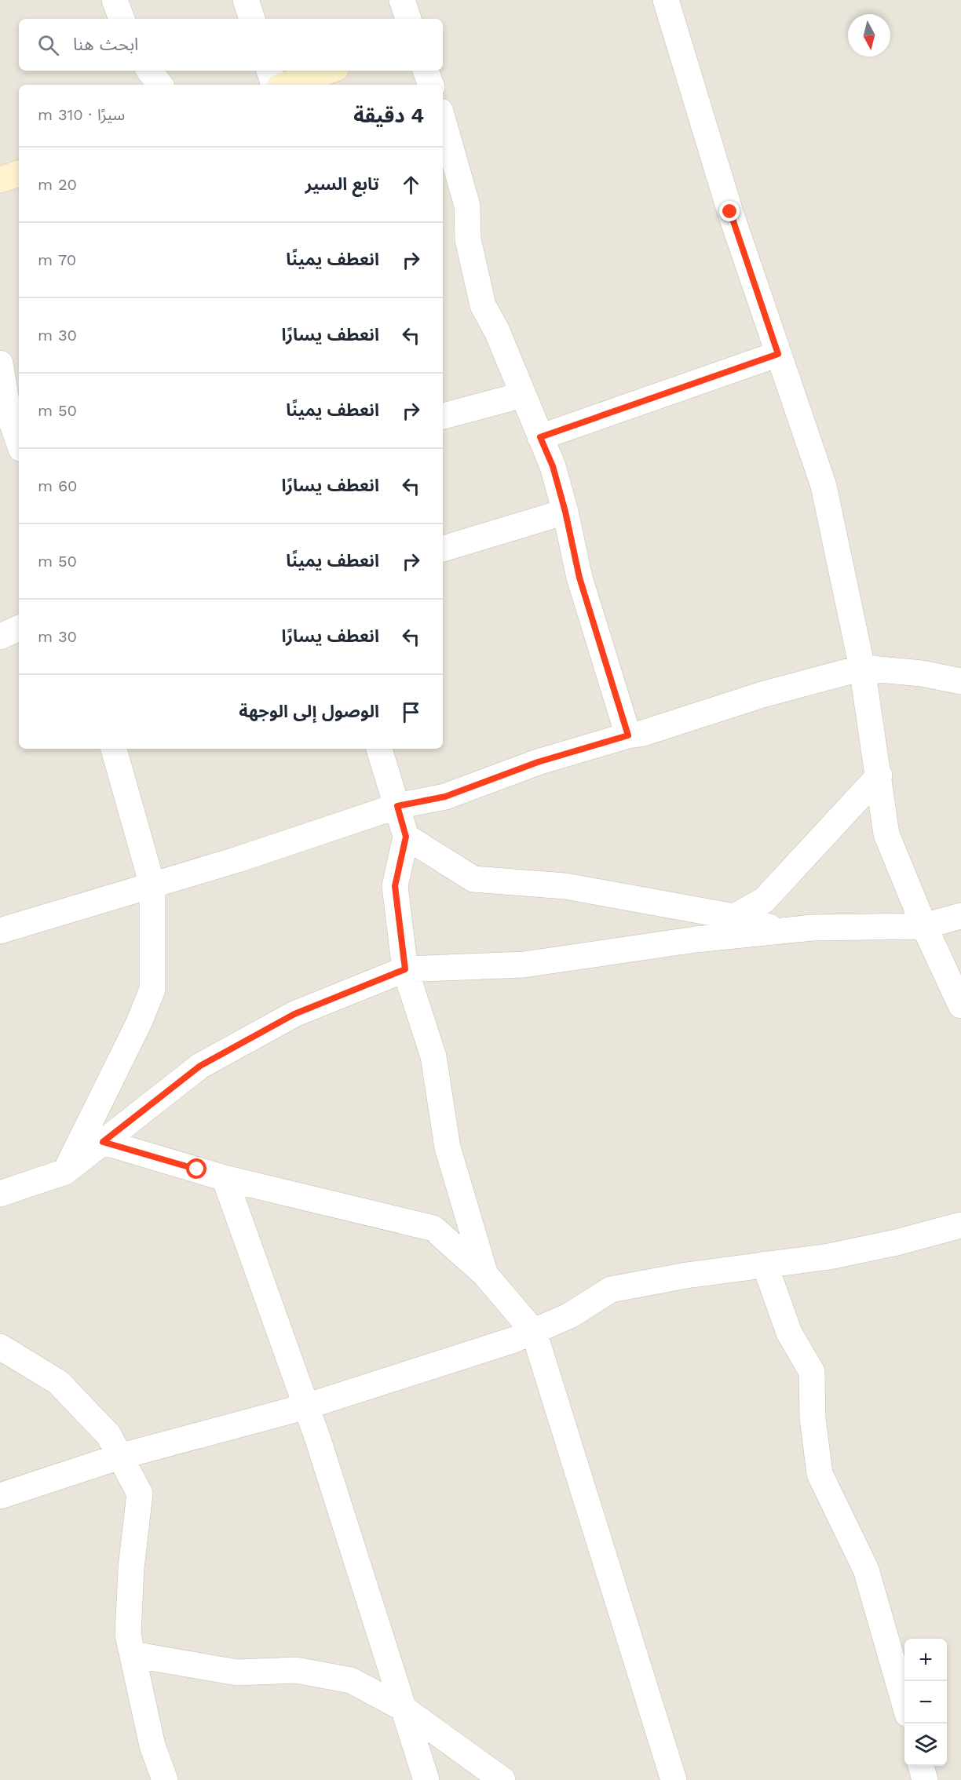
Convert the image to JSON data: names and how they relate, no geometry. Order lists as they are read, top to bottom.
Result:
{
  "north": "bottom",
  "page": {
    "search": "ابحث هنا",
    "heading": ["4 دقيقة", "سيرًا · 310 m"],
    "list": [
      ["تابع السير", "20 m"],
      ["انعطف يمينًا", "70 m"],
      ["انعطف يسارًا", "30 m"],
      ["انعطف يمينًا", "50 m"],
      ["انعطف يسارًا", "60 m"],
      ["انعطف يمينًا", "50 m"],
      ["انعطف يسارًا", "30 m"],
      "الوصول إلى الوجهة"
    ],
    "map_buttons": ["+", "−"]
  }
}
